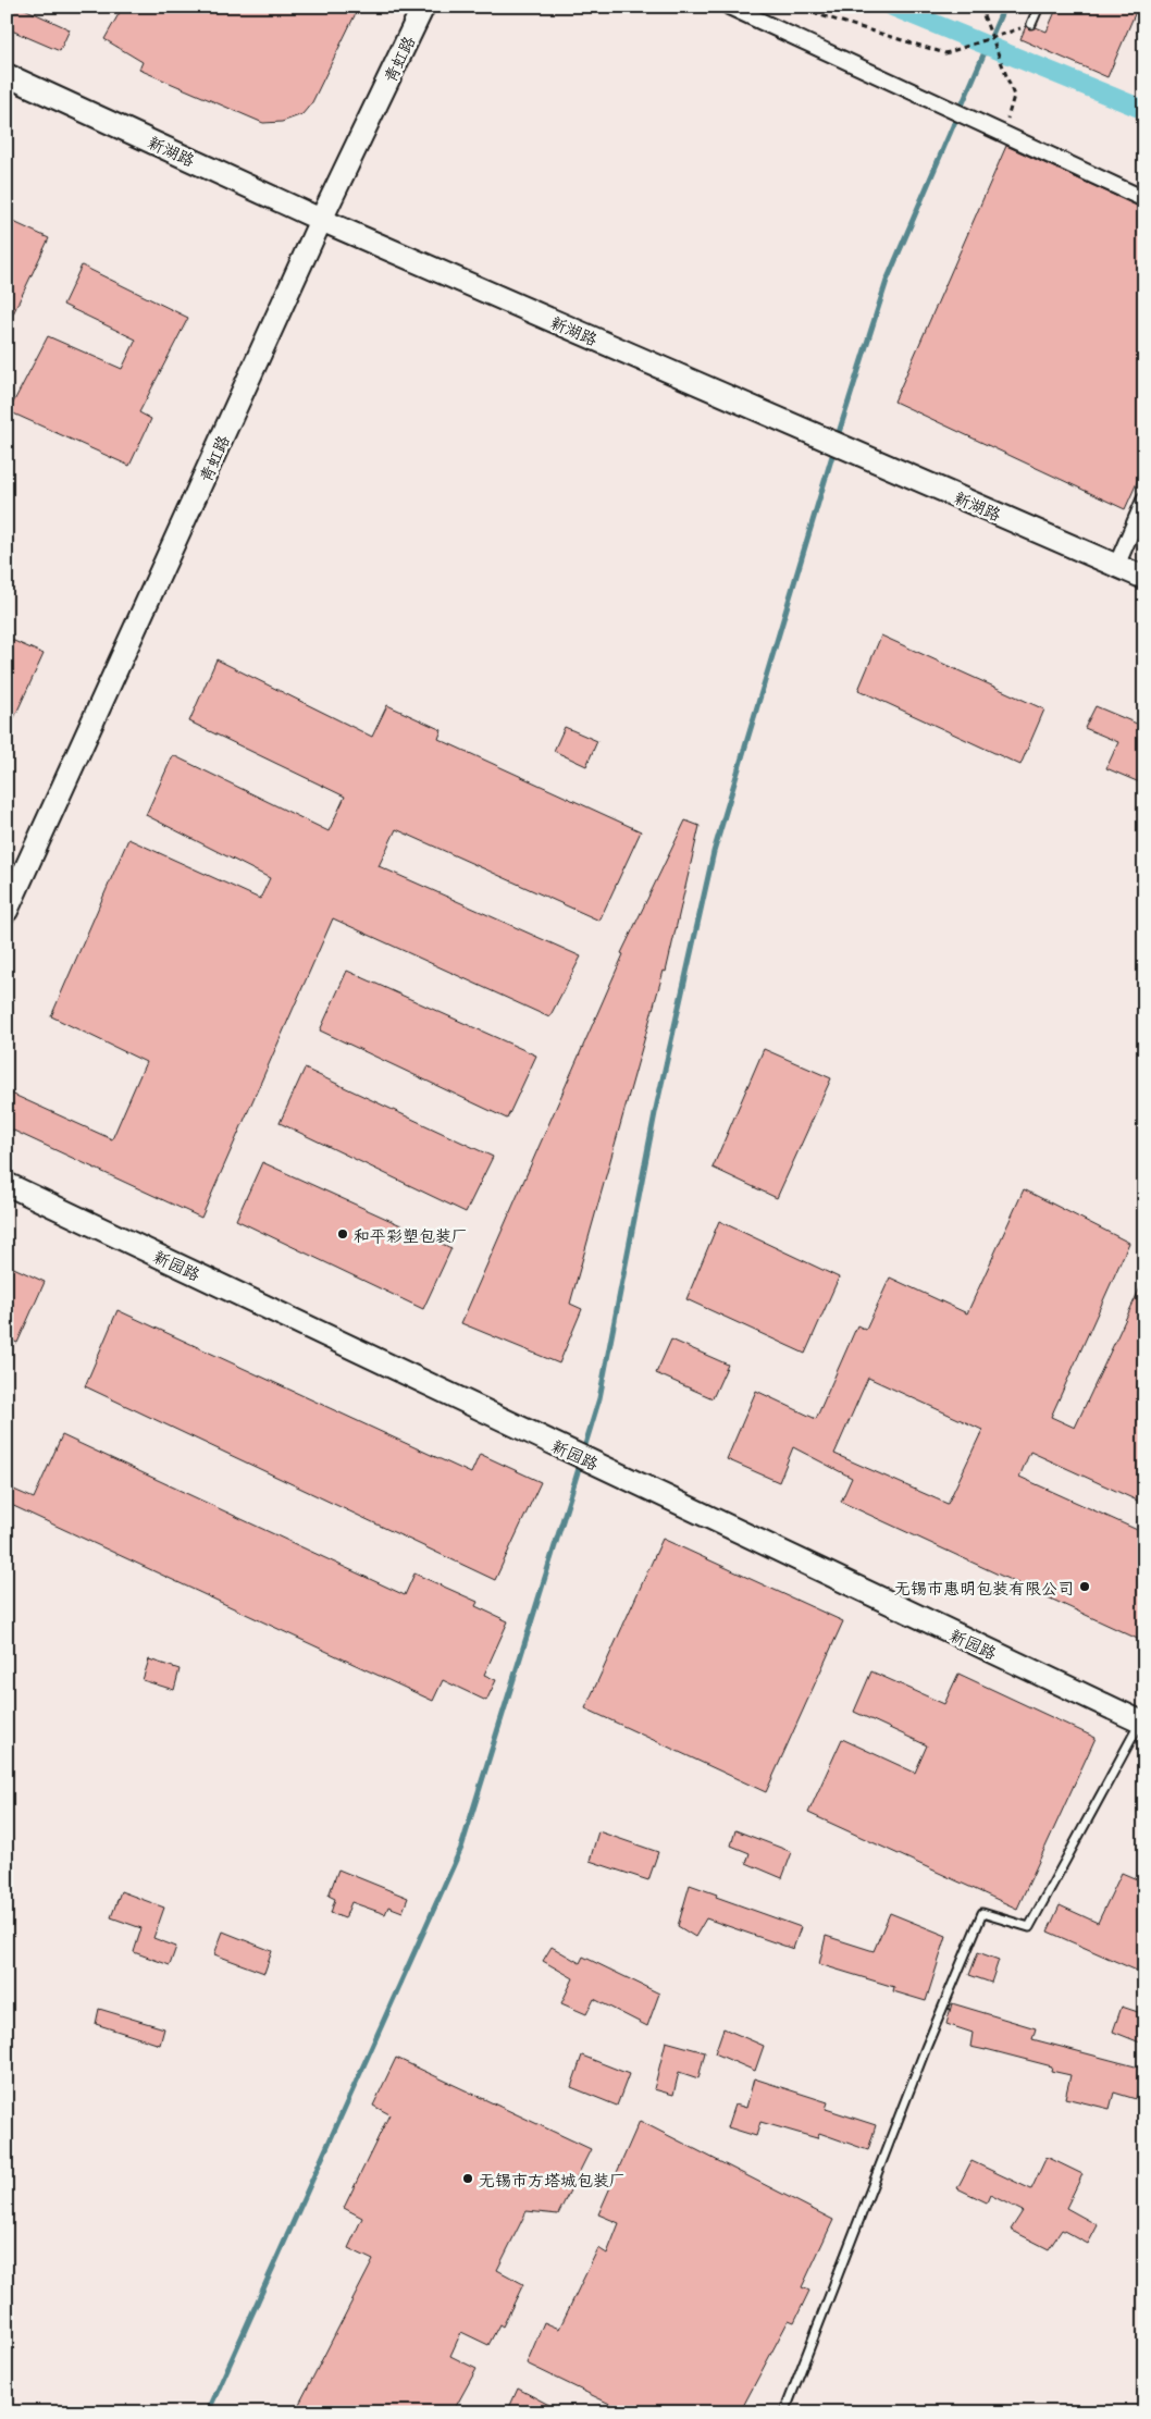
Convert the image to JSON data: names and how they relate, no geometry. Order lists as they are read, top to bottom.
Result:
{
  "streets": {
    "street": ["青虹路", "新湖路", "新园路"]
  },
  "crossings": [
    ["青虹路", "新湖路"]
  ],
  "places": ["和平彩塑包装厂", "无锡市惠明包装有限公司", "无锡市方塔城包装厂"]
}
